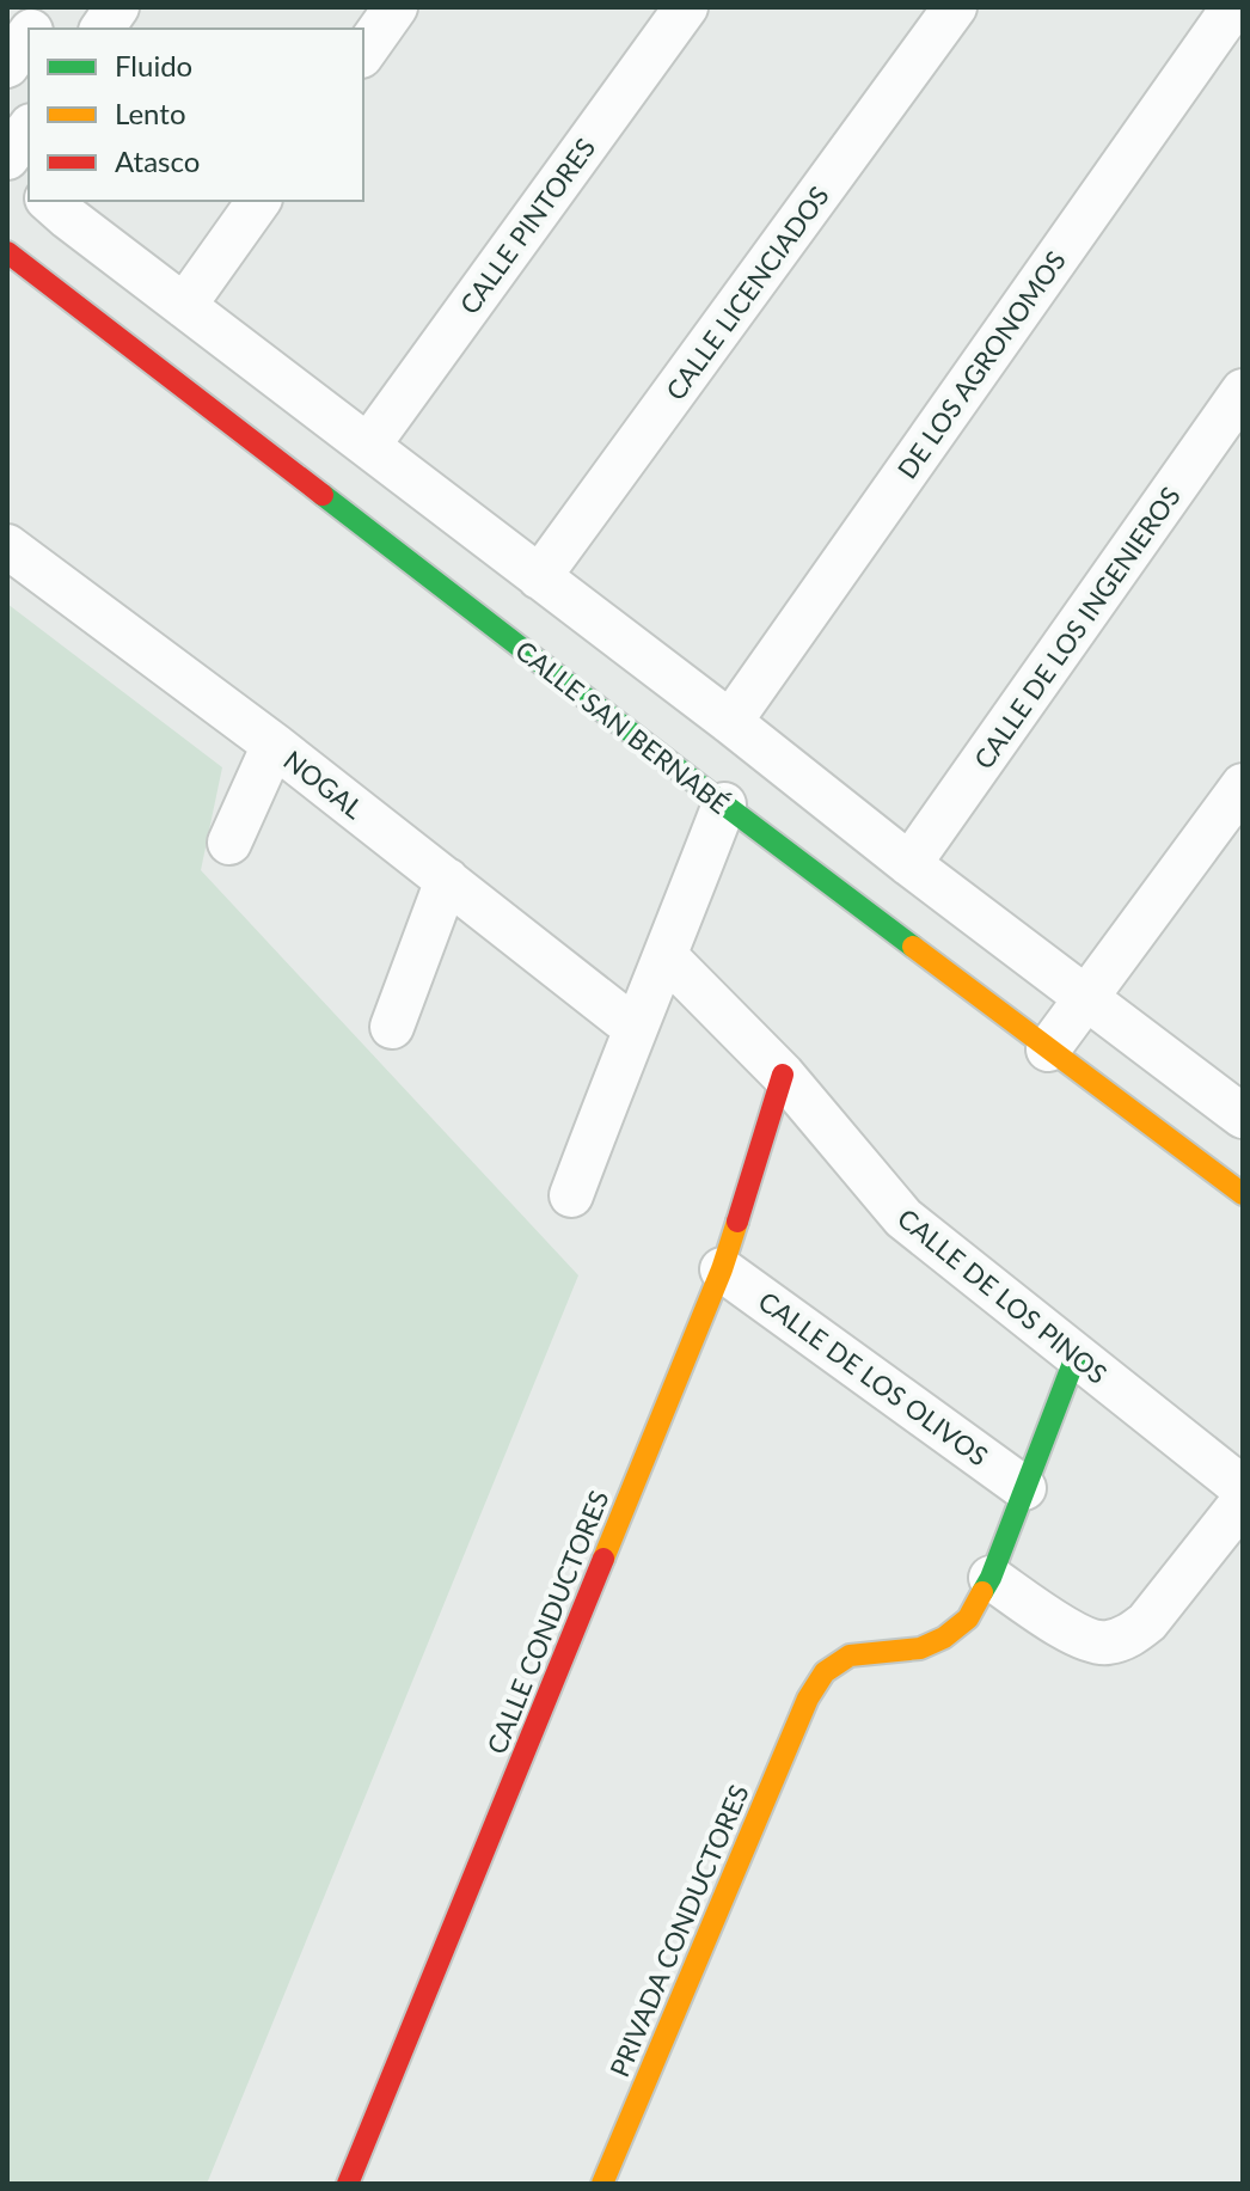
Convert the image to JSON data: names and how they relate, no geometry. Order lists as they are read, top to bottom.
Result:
{
  "streets": {
    "street": [
      "CALLE PINTORES",
      "CALLE LICENCIADOS",
      "DE LOS AGRONOMOS",
      "CALLE DE LOS INGENIEROS",
      "CALLE SAN BERNABÉ",
      "NOGAL",
      "CALLE DE LOS PINOS",
      "CALLE DE LOS OLIVOS",
      "CALLE CONDUCTORES",
      "PRIVADA CONDUCTORES"
    ]
  },
  "crossings": [
    ["CALLE DE LOS PINOS", "CALLE CONDUCTORES"],
    ["CALLE DE LOS PINOS", "PRIVADA CONDUCTORES"],
    ["CALLE DE LOS OLIVOS", "CALLE CONDUCTORES"],
    ["CALLE DE LOS OLIVOS", "PRIVADA CONDUCTORES"]
  ],
  "legend": ["Fluido", "Lento", "Atasco"]
}
